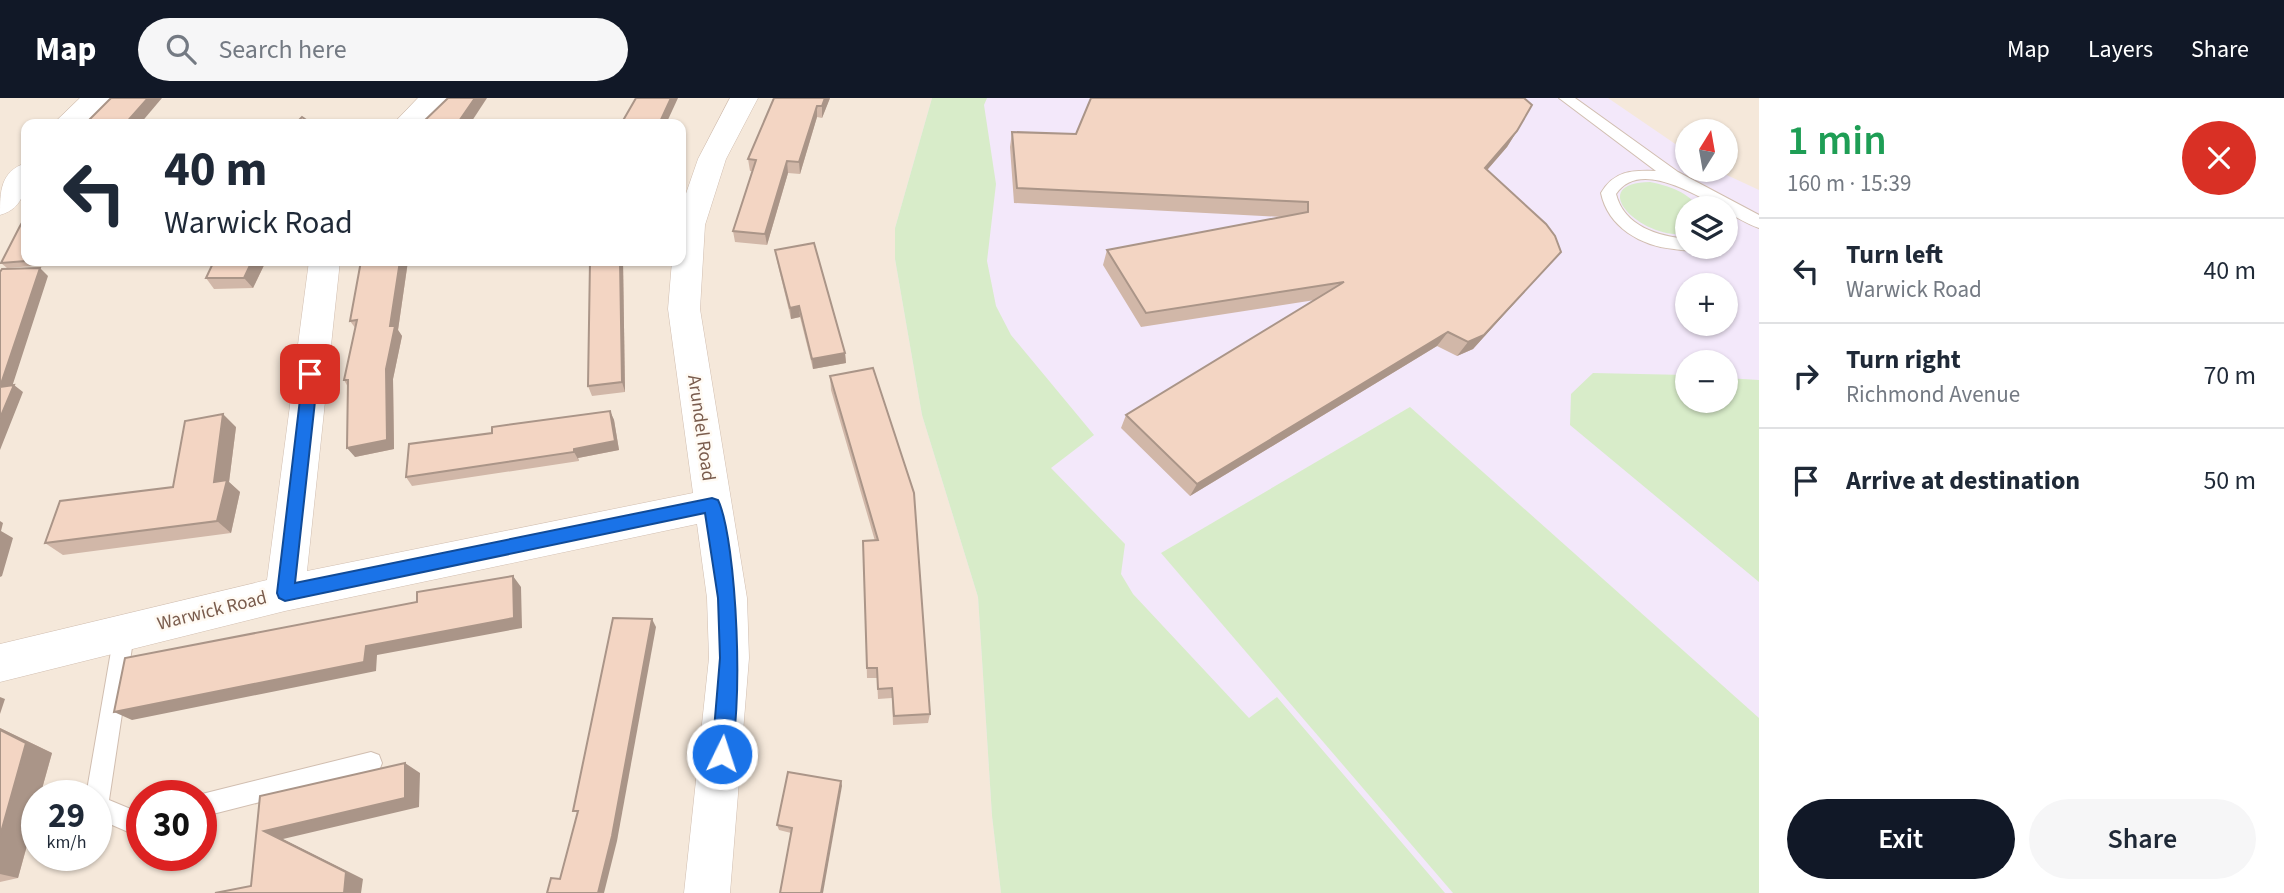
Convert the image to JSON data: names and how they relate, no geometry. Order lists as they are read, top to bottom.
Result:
{
  "streets": {
    "street": ["Arundel Road", "Warwick Road"]
  },
  "crossings": [
    ["Arundel Road", "Warwick Road"]
  ],
  "north": "top",
  "page": {
    "header": "Map",
    "search": "Search here",
    "nav": ["Map", "Layers", "Share"],
    "heading": ["1 min", "160 m · 15:39"],
    "map_buttons": ["+", "−"],
    "turn": ["40 m", "Warwick Road"],
    "list": [
      {
        "name": "Turn left",
        "note": "Warwick Road",
        "value": "40 m"
      },
      {
        "name": "Turn right",
        "note": "Richmond Avenue",
        "value": "70 m"
      },
      {
        "name": "Arrive at destination",
        "value": "50 m"
      }
    ],
    "speed": "29 km/h",
    "limit": "30",
    "buttons": ["Exit", "Share"]
  }
}
